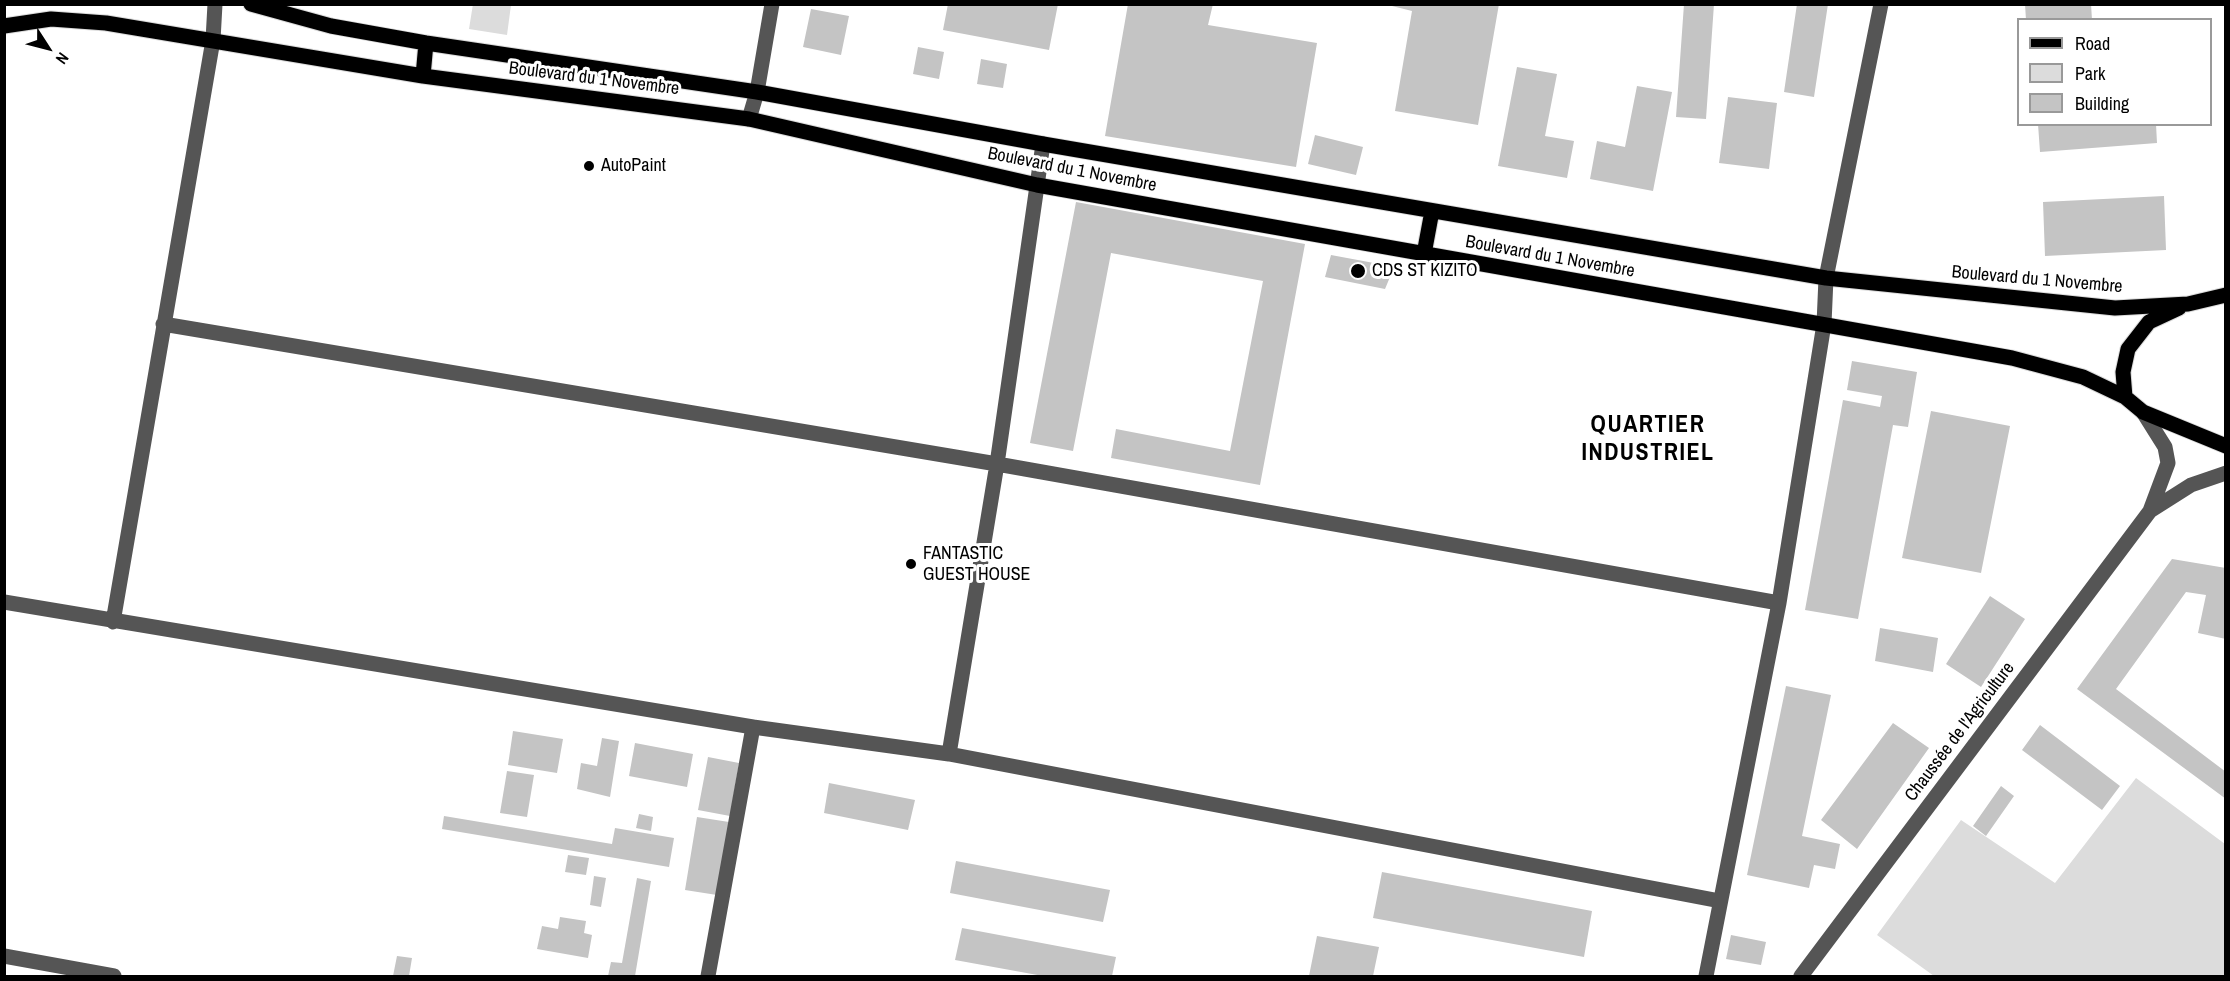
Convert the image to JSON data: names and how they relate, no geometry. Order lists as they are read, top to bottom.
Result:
{
  "streets": {
    "main road": ["Boulevard du 1 Novembre"],
    "street": ["Chaussée de l'Agriculture"]
  },
  "crossings": [
    ["Boulevard du 1 Novembre", "Chaussée de l'Agriculture"]
  ],
  "districts": ["QUARTIER INDUSTRIEL"],
  "places": ["AutoPaint", "CDS ST KIZITO", "FANTASTIC GUEST HOUSE"],
  "legend": ["Road", "Park", "Building"],
  "north": "bottom right"
}
